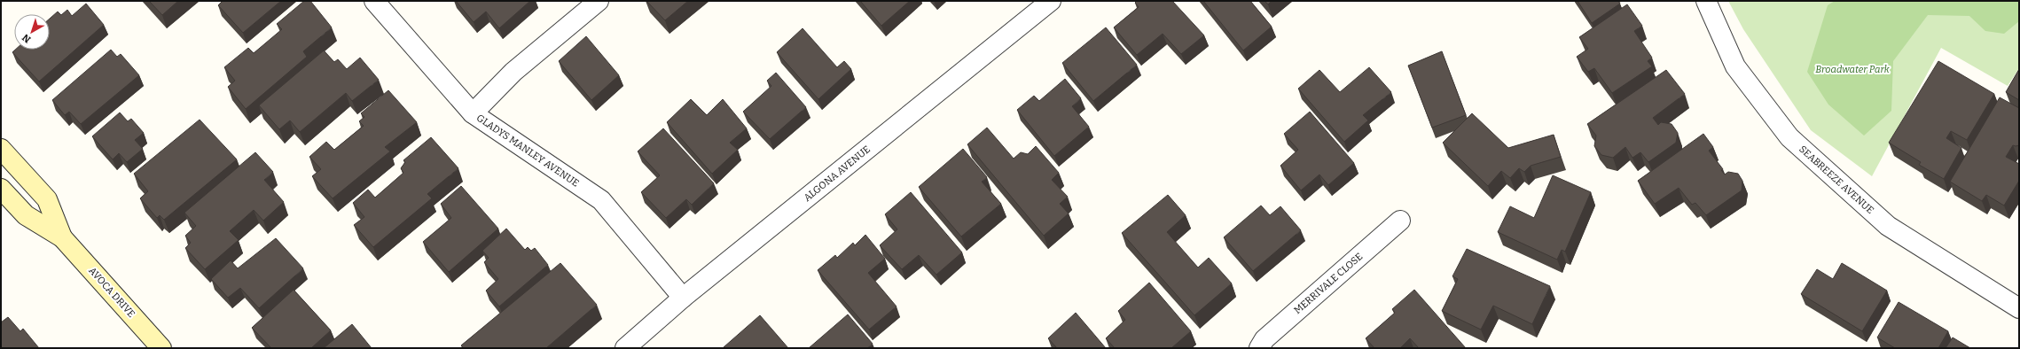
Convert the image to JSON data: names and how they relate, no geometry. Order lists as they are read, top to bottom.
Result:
{
  "streets": {
    "main road": ["AVOCA DRIVE"],
    "street": [
      "GLADYS MANLEY AVENUE",
      "ALGONA AVENUE",
      "SEABREEZE AVENUE",
      "MERRIVALE CLOSE"
    ]
  },
  "crossings": [
    ["GLADYS MANLEY AVENUE", "ALGONA AVENUE"]
  ],
  "parks": ["Broadwater Park"],
  "north": "bottom left"
}
